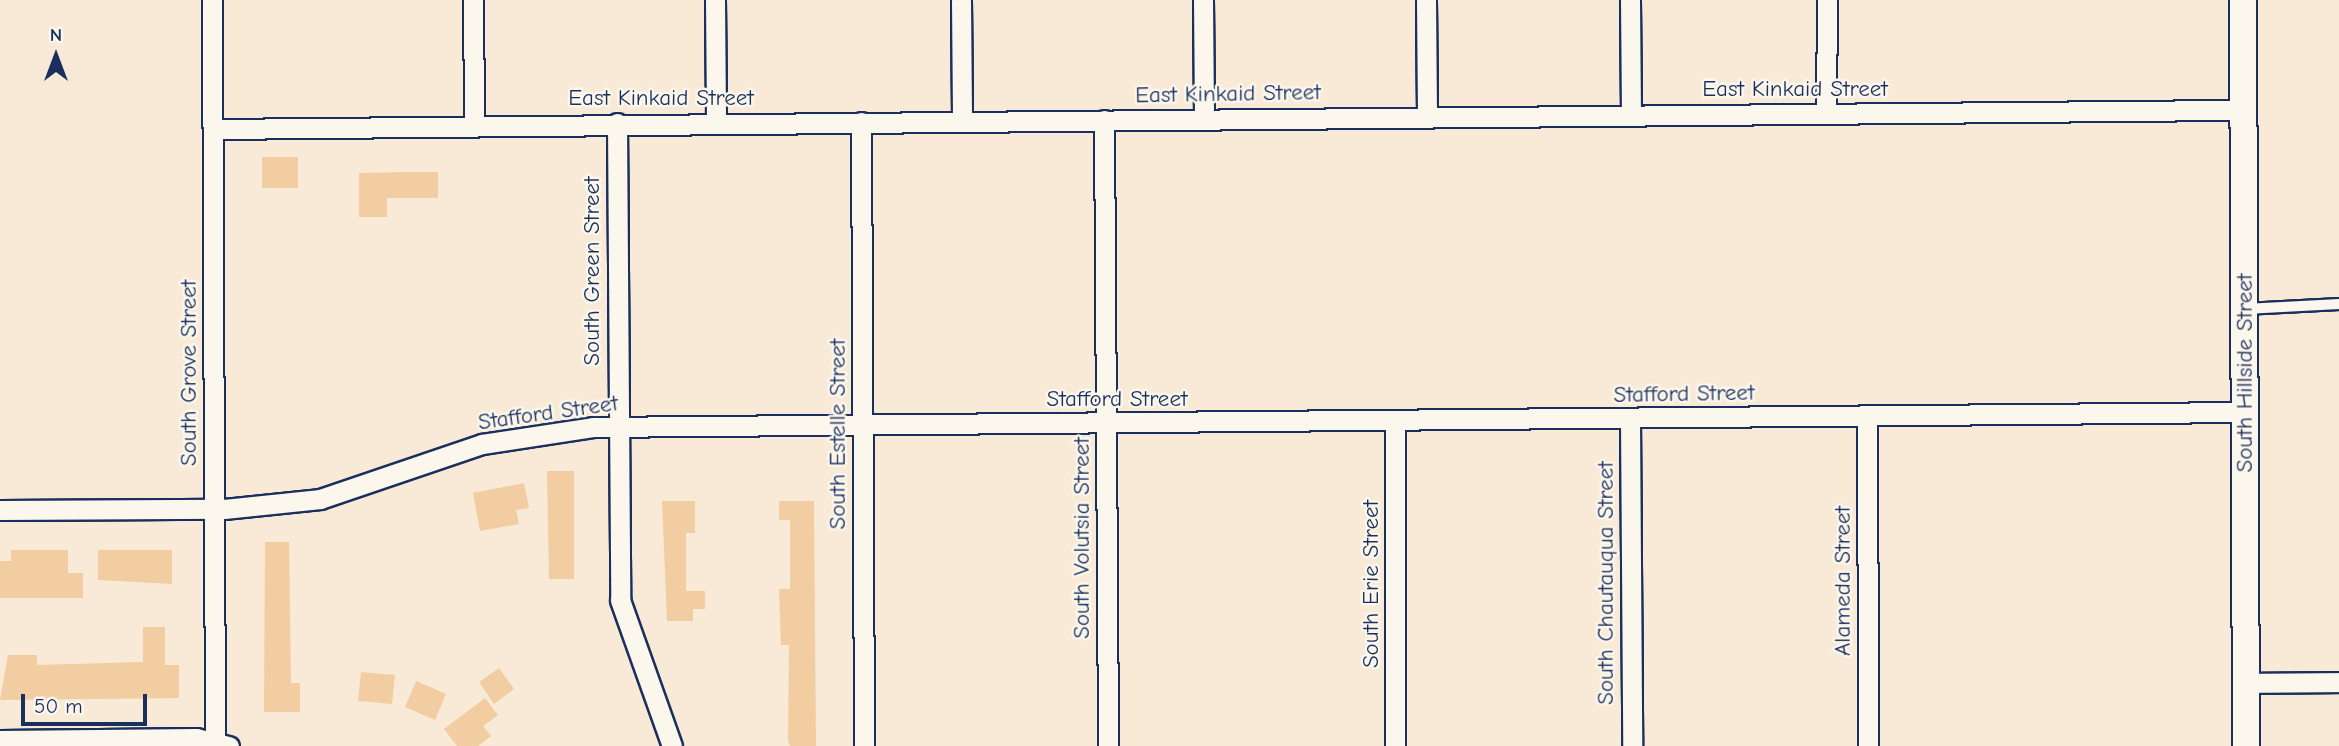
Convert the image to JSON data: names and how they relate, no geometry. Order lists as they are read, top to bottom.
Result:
{
  "streets": {
    "main road": ["South Hillside Street"],
    "street": [
      "East Kinkaid Street",
      "South Green Street",
      "South Grove Street",
      "Stafford Street",
      "South Estelle Street",
      "South Volutsia Street",
      "Alameda Street",
      "South Chautauqua Street",
      "South Erie Street"
    ]
  },
  "crossings": [
    ["East Kinkaid Street", "South Green Street"],
    ["East Kinkaid Street", "South Grove Street"],
    ["East Kinkaid Street", "South Hillside Street"],
    ["East Kinkaid Street", "South Estelle Street"],
    ["East Kinkaid Street", "South Volutsia Street"],
    ["South Green Street", "Stafford Street"],
    ["South Grove Street", "Stafford Street"],
    ["South Hillside Street", "Stafford Street"],
    ["Stafford Street", "South Estelle Street"],
    ["Stafford Street", "South Volutsia Street"],
    ["Stafford Street", "Alameda Street"],
    ["Stafford Street", "South Chautauqua Street"],
    ["Stafford Street", "South Erie Street"]
  ],
  "scale_bar": "50 m",
  "north": "top"
}
